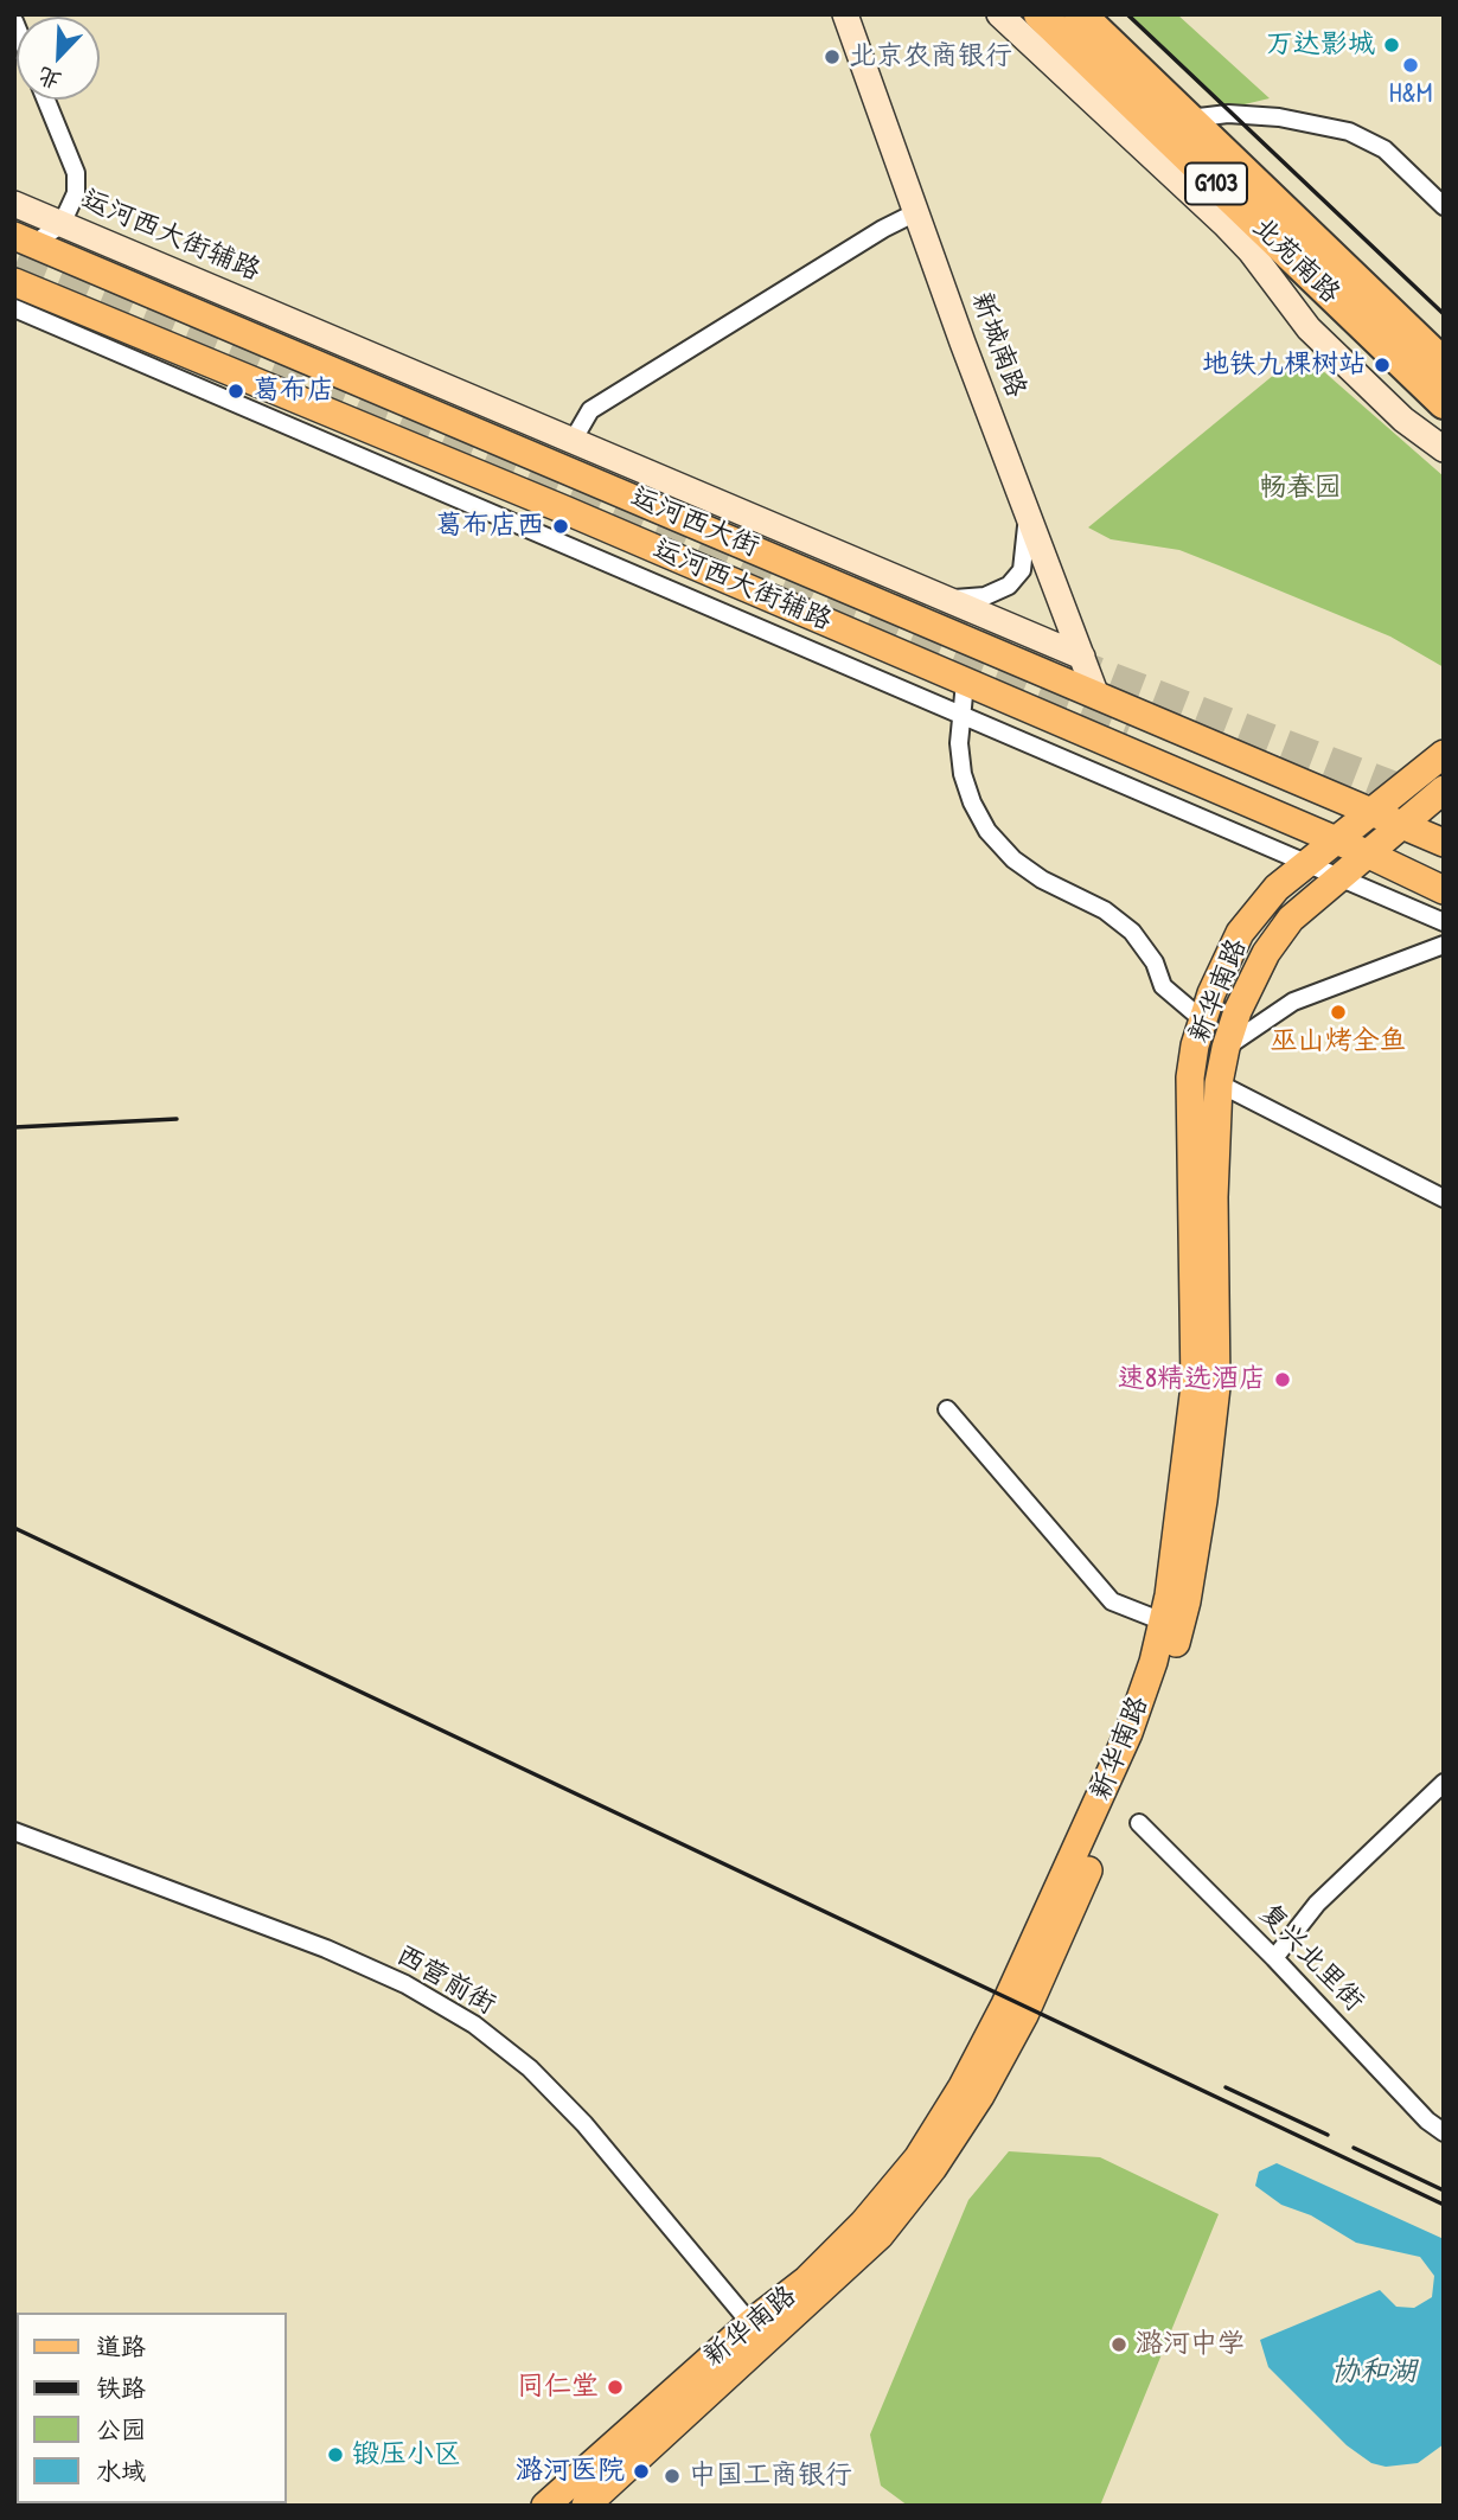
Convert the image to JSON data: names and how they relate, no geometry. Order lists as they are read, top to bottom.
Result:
{
  "streets": {
    "highway": ["G103", "北苑南路"],
    "main road": ["运河西大街", "新华南路"],
    "street": [
      "运河西大街辅路",
      "新城南路",
      "复兴北里街",
      "西营前街"
    ]
  },
  "crossings": [
    ["运河西大街辅路", "新城南路"],
    ["运河西大街辅路", "新华南路"],
    ["新城南路", "运河西大街"],
    ["运河西大街", "新华南路"],
    ["新华南路", "西营前街"]
  ],
  "water": ["协和湖"],
  "parks": ["畅春园"],
  "places": [
    "万达影城",
    "北京农商银行",
    "H&M",
    "地铁九棵树站",
    "葛布店",
    "葛布店西",
    "巫山烤全鱼",
    "速8精选酒店",
    "潞河中学",
    "同仁堂",
    "锻压小区",
    "潞河医院",
    "中国工商银行"
  ],
  "legend": [
    "道路",
    "铁路",
    "公园",
    "水域"
  ],
  "north": "bottom left"
}
